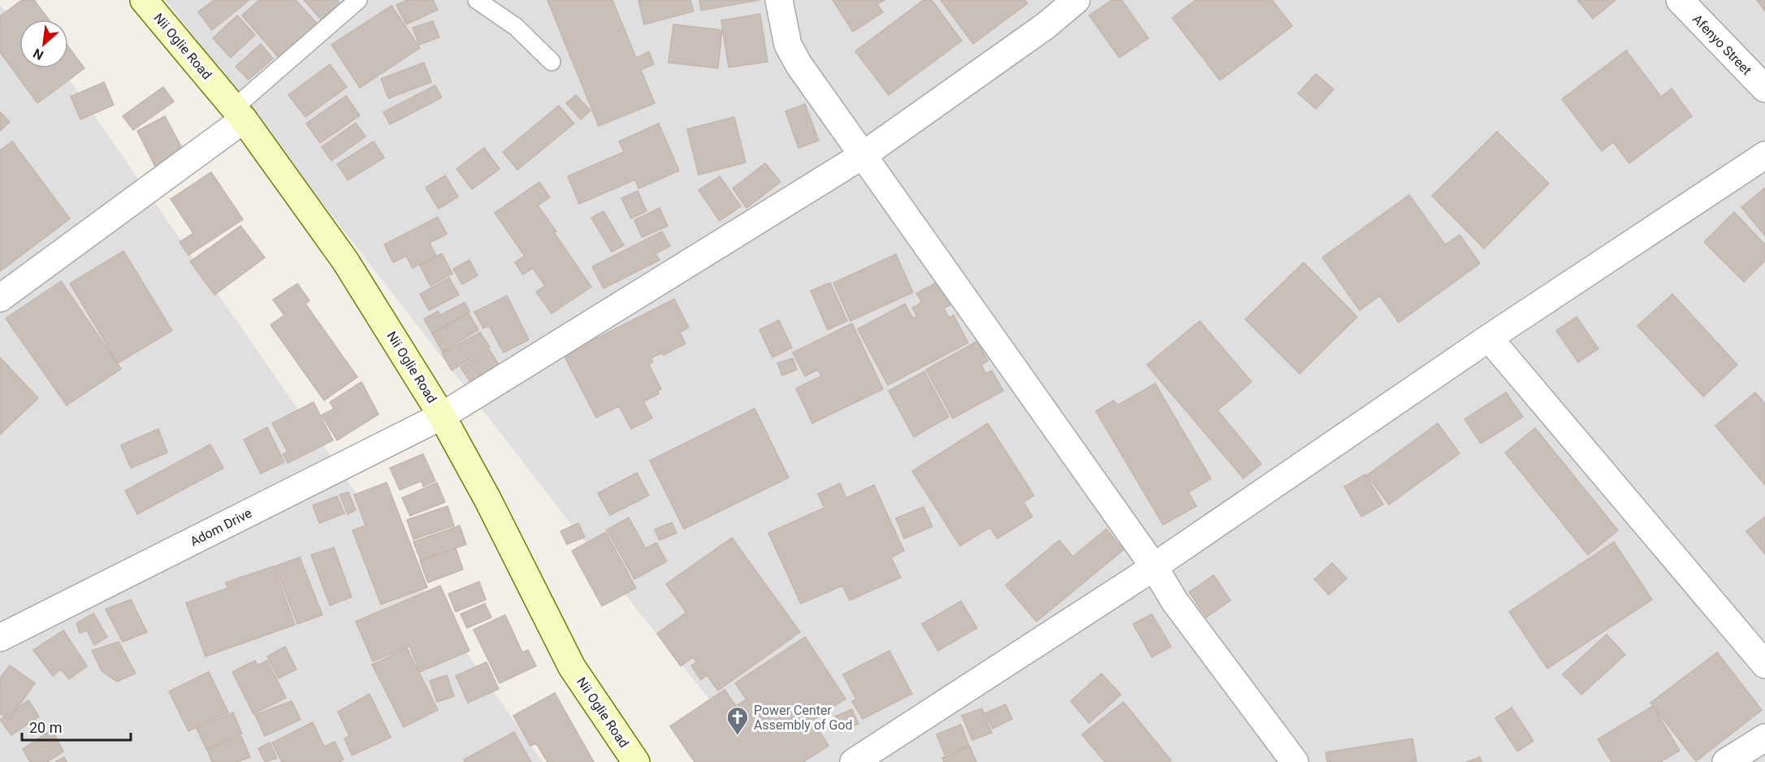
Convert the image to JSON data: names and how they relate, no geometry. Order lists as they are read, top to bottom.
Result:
{
  "streets": {
    "street": ["Afenyo Street", "Nii Oglie Road", "Adom Drive"]
  },
  "crossings": [
    ["Nii Oglie Road", "Adom Drive"]
  ],
  "places": {
    "church": ["Power Center Assembly of God"]
  },
  "scale_bar": "20 m",
  "north": "bottom left"
}
